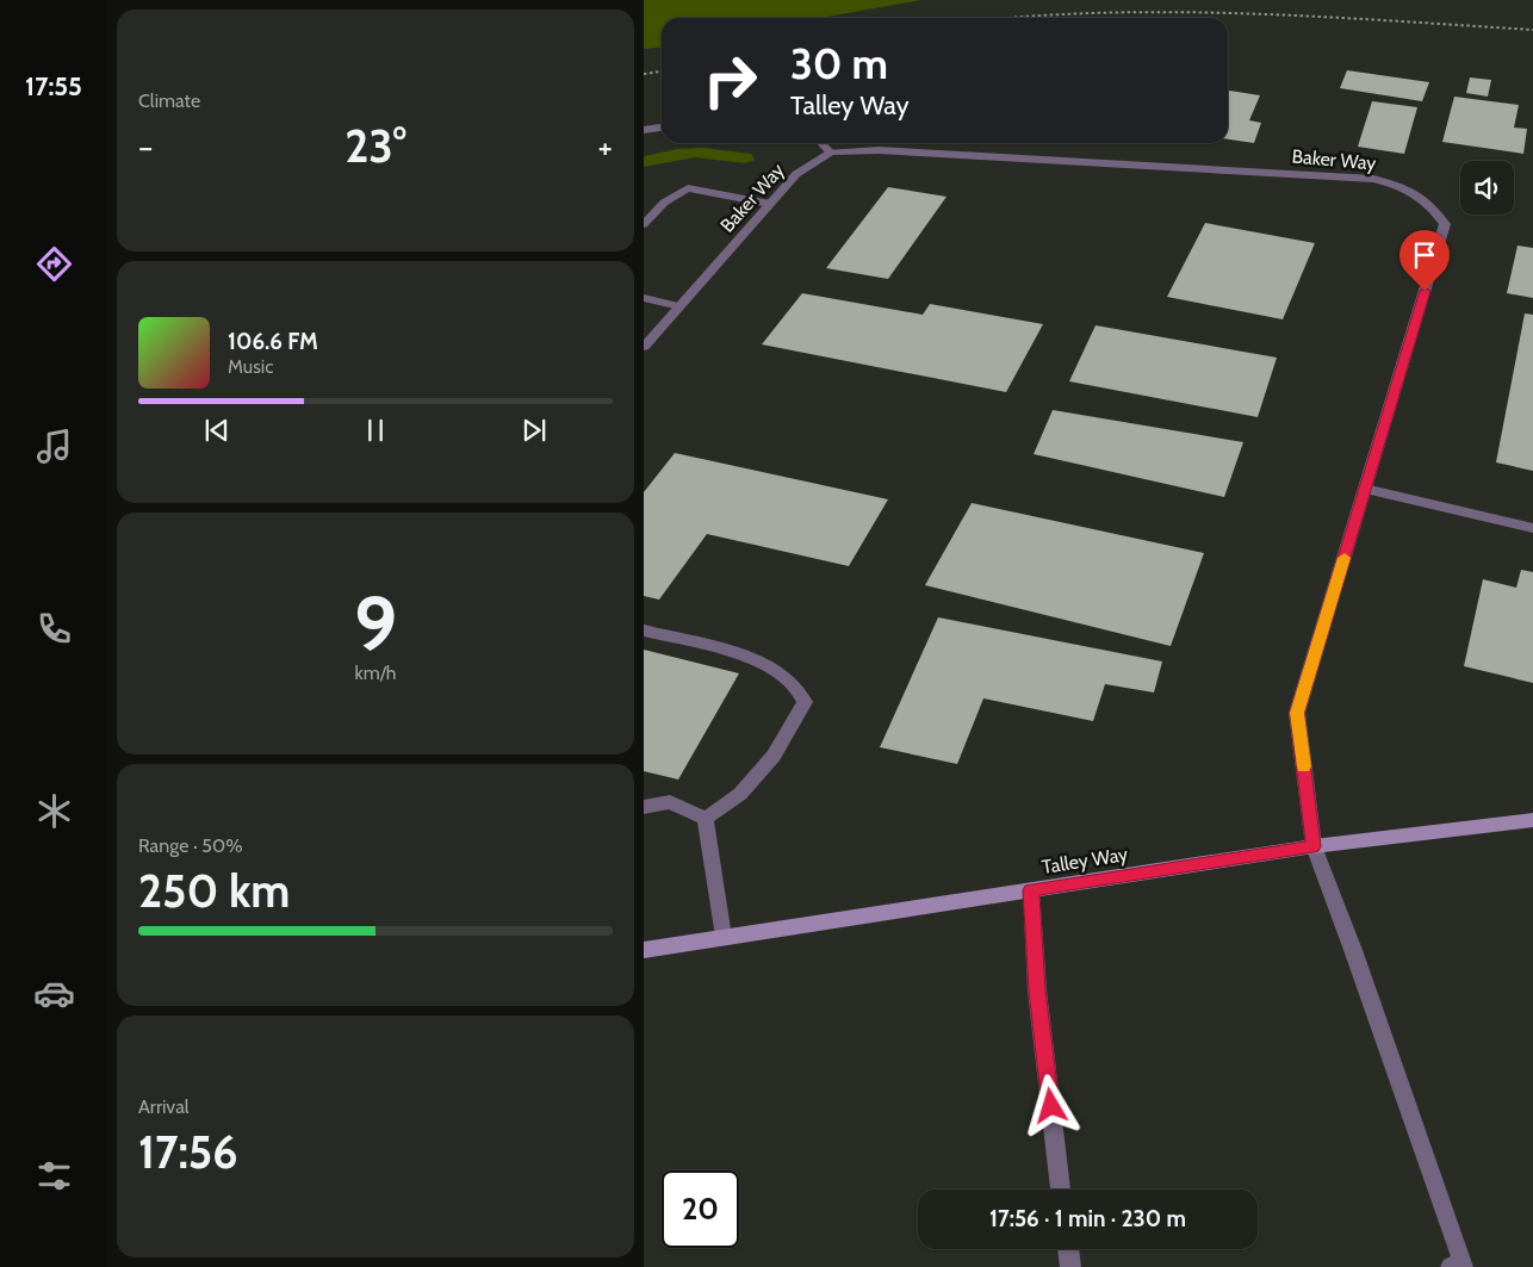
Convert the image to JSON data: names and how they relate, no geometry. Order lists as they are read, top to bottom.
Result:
{
  "streets": {
    "main road": ["Talley Way"],
    "street": ["Baker Way"]
  },
  "crossings": [
    ["Baker Way", "Talley Way"]
  ],
  "page": {
    "tabs": "17:55",
    "tile": [
      "Climate",
      ["9", "km/h"],
      ["Range · 50%", "250 km"],
      ["Arrival", "17:56"]
    ],
    "turn": ["30 m", "Talley Way"],
    "heat": ["−", "23°", "+"],
    "song": ["106.6 FM", "Music"],
    "limit": "20",
    "trip": "17:56 · 1 min · 230 m"
  }
}
